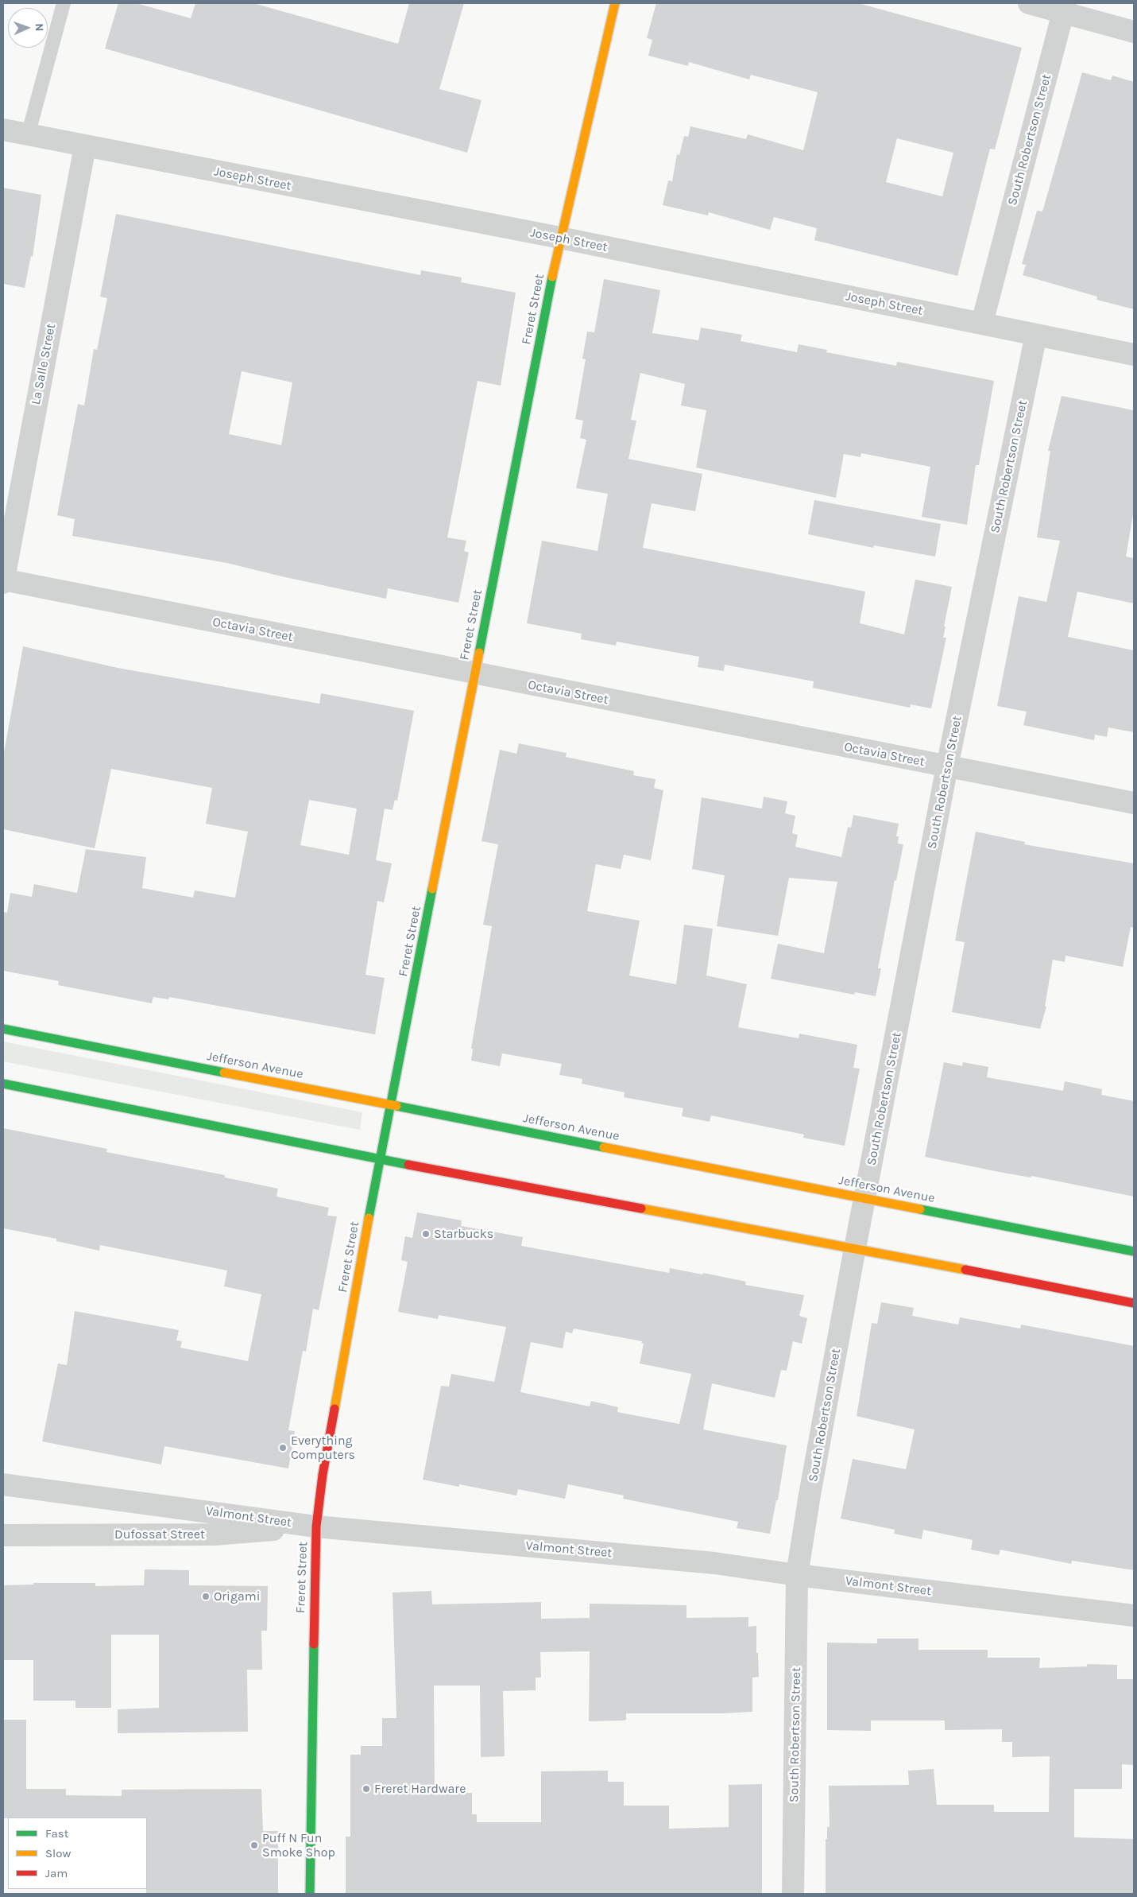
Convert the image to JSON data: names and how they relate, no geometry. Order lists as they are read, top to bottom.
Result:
{
  "streets": {
    "street": [
      "South Robertson Street",
      "Joseph Street",
      "Freret Street",
      "La Salle Street",
      "Octavia Street",
      "Jefferson Avenue",
      "Valmont Street",
      "Dufossat Street"
    ]
  },
  "crossings": [
    ["South Robertson Street", "Joseph Street"],
    ["South Robertson Street", "Octavia Street"],
    ["South Robertson Street", "Jefferson Avenue"],
    ["South Robertson Street", "Valmont Street"],
    ["Joseph Street", "Freret Street"],
    ["Joseph Street", "La Salle Street"],
    ["Freret Street", "Octavia Street"],
    ["Freret Street", "Jefferson Avenue"],
    ["Freret Street", "Valmont Street"],
    ["Freret Street", "Dufossat Street"],
    ["La Salle Street", "Octavia Street"],
    ["Valmont Street", "Dufossat Street"]
  ],
  "places": [
    "Starbucks",
    "Everything Computers",
    "Origami",
    "Freret Hardware",
    "Puff N Fun Smoke Shop"
  ],
  "legend": ["Fast", "Slow", "Jam"],
  "north": "right"
}
